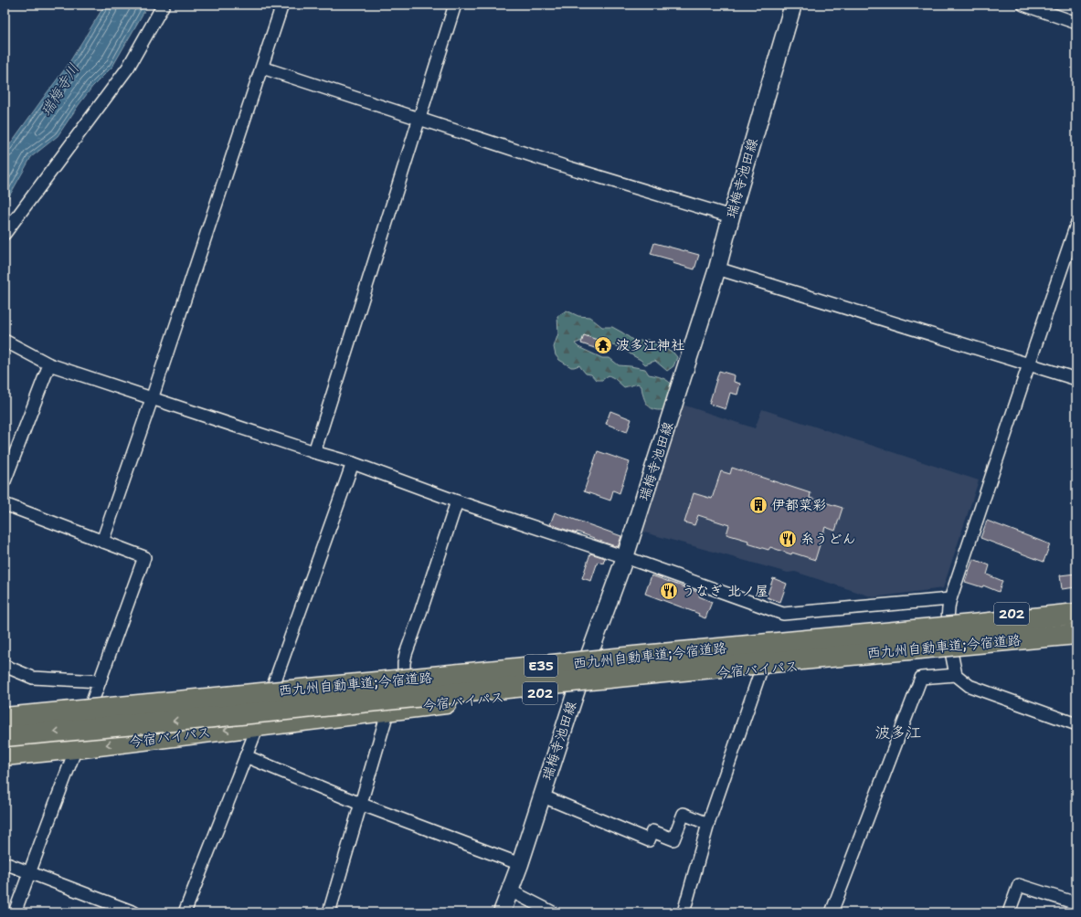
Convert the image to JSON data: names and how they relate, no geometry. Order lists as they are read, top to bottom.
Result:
{
  "streets": {
    "highway": [
      "202",
      "西九州自動車道;今宿道路",
      "E35",
      "今宿バイパス"
    ],
    "main road": ["瑞梅寺池田線"]
  },
  "crossings": [
    ["瑞梅寺池田線", "202"],
    ["瑞梅寺池田線", "今宿バイパス"]
  ],
  "districts": ["波多江"],
  "water": ["瑞梅寺川"],
  "places": {
    "temple": ["波多江神社"],
    "building": ["伊都菜彩"],
    "restaurant": ["糸うどん", "うなぎ 北ノ屋"]
  }
}
